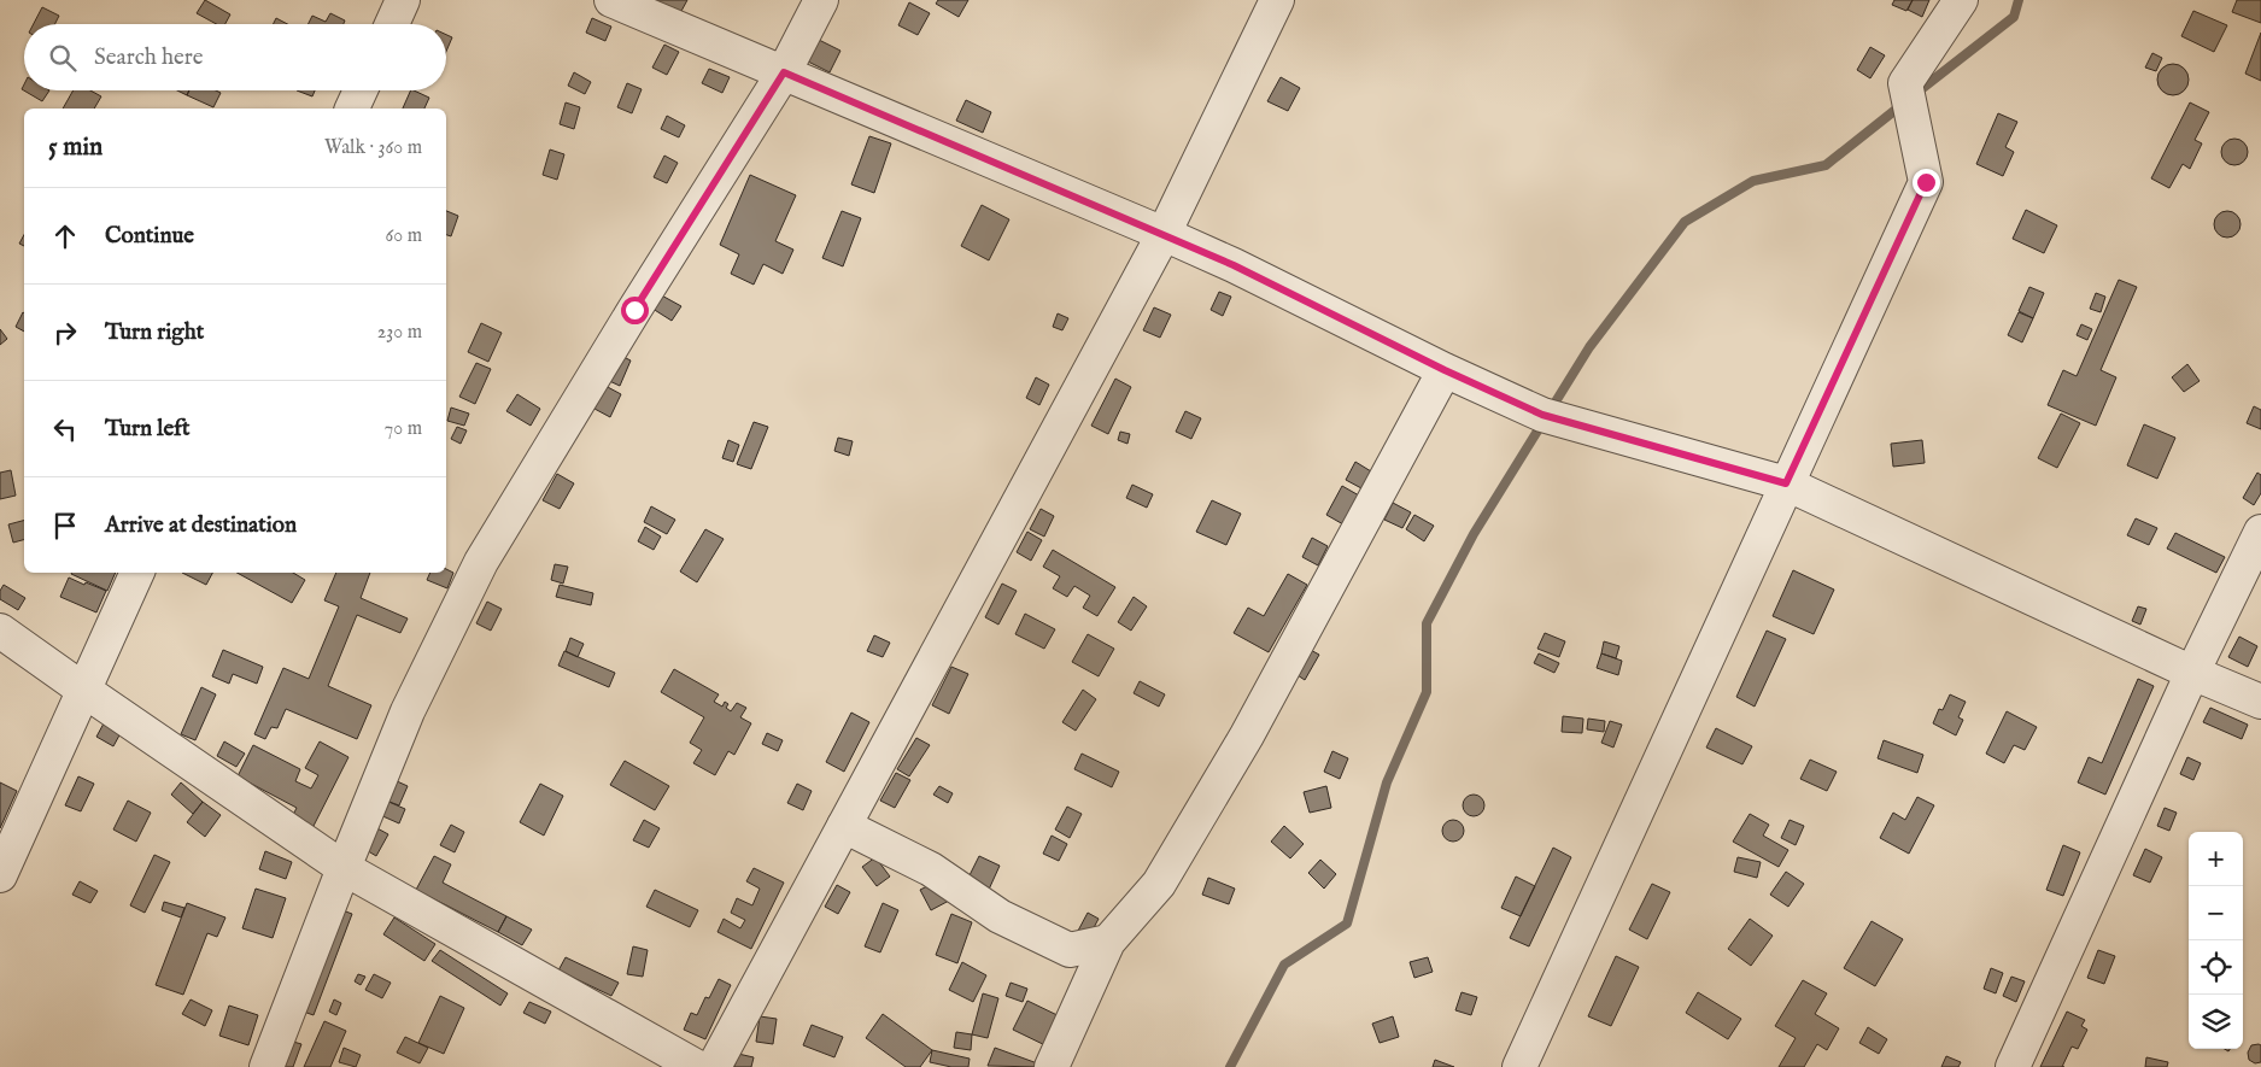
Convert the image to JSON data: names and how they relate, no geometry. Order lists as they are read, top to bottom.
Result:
{
  "page": {
    "search": "Search here",
    "heading": ["5 min", "Walk · 360 m"],
    "list": [
      ["Continue", "60 m"],
      ["Turn right", "230 m"],
      ["Turn left", "70 m"],
      "Arrive at destination"
    ],
    "map_buttons": ["+", "−"]
  }
}
